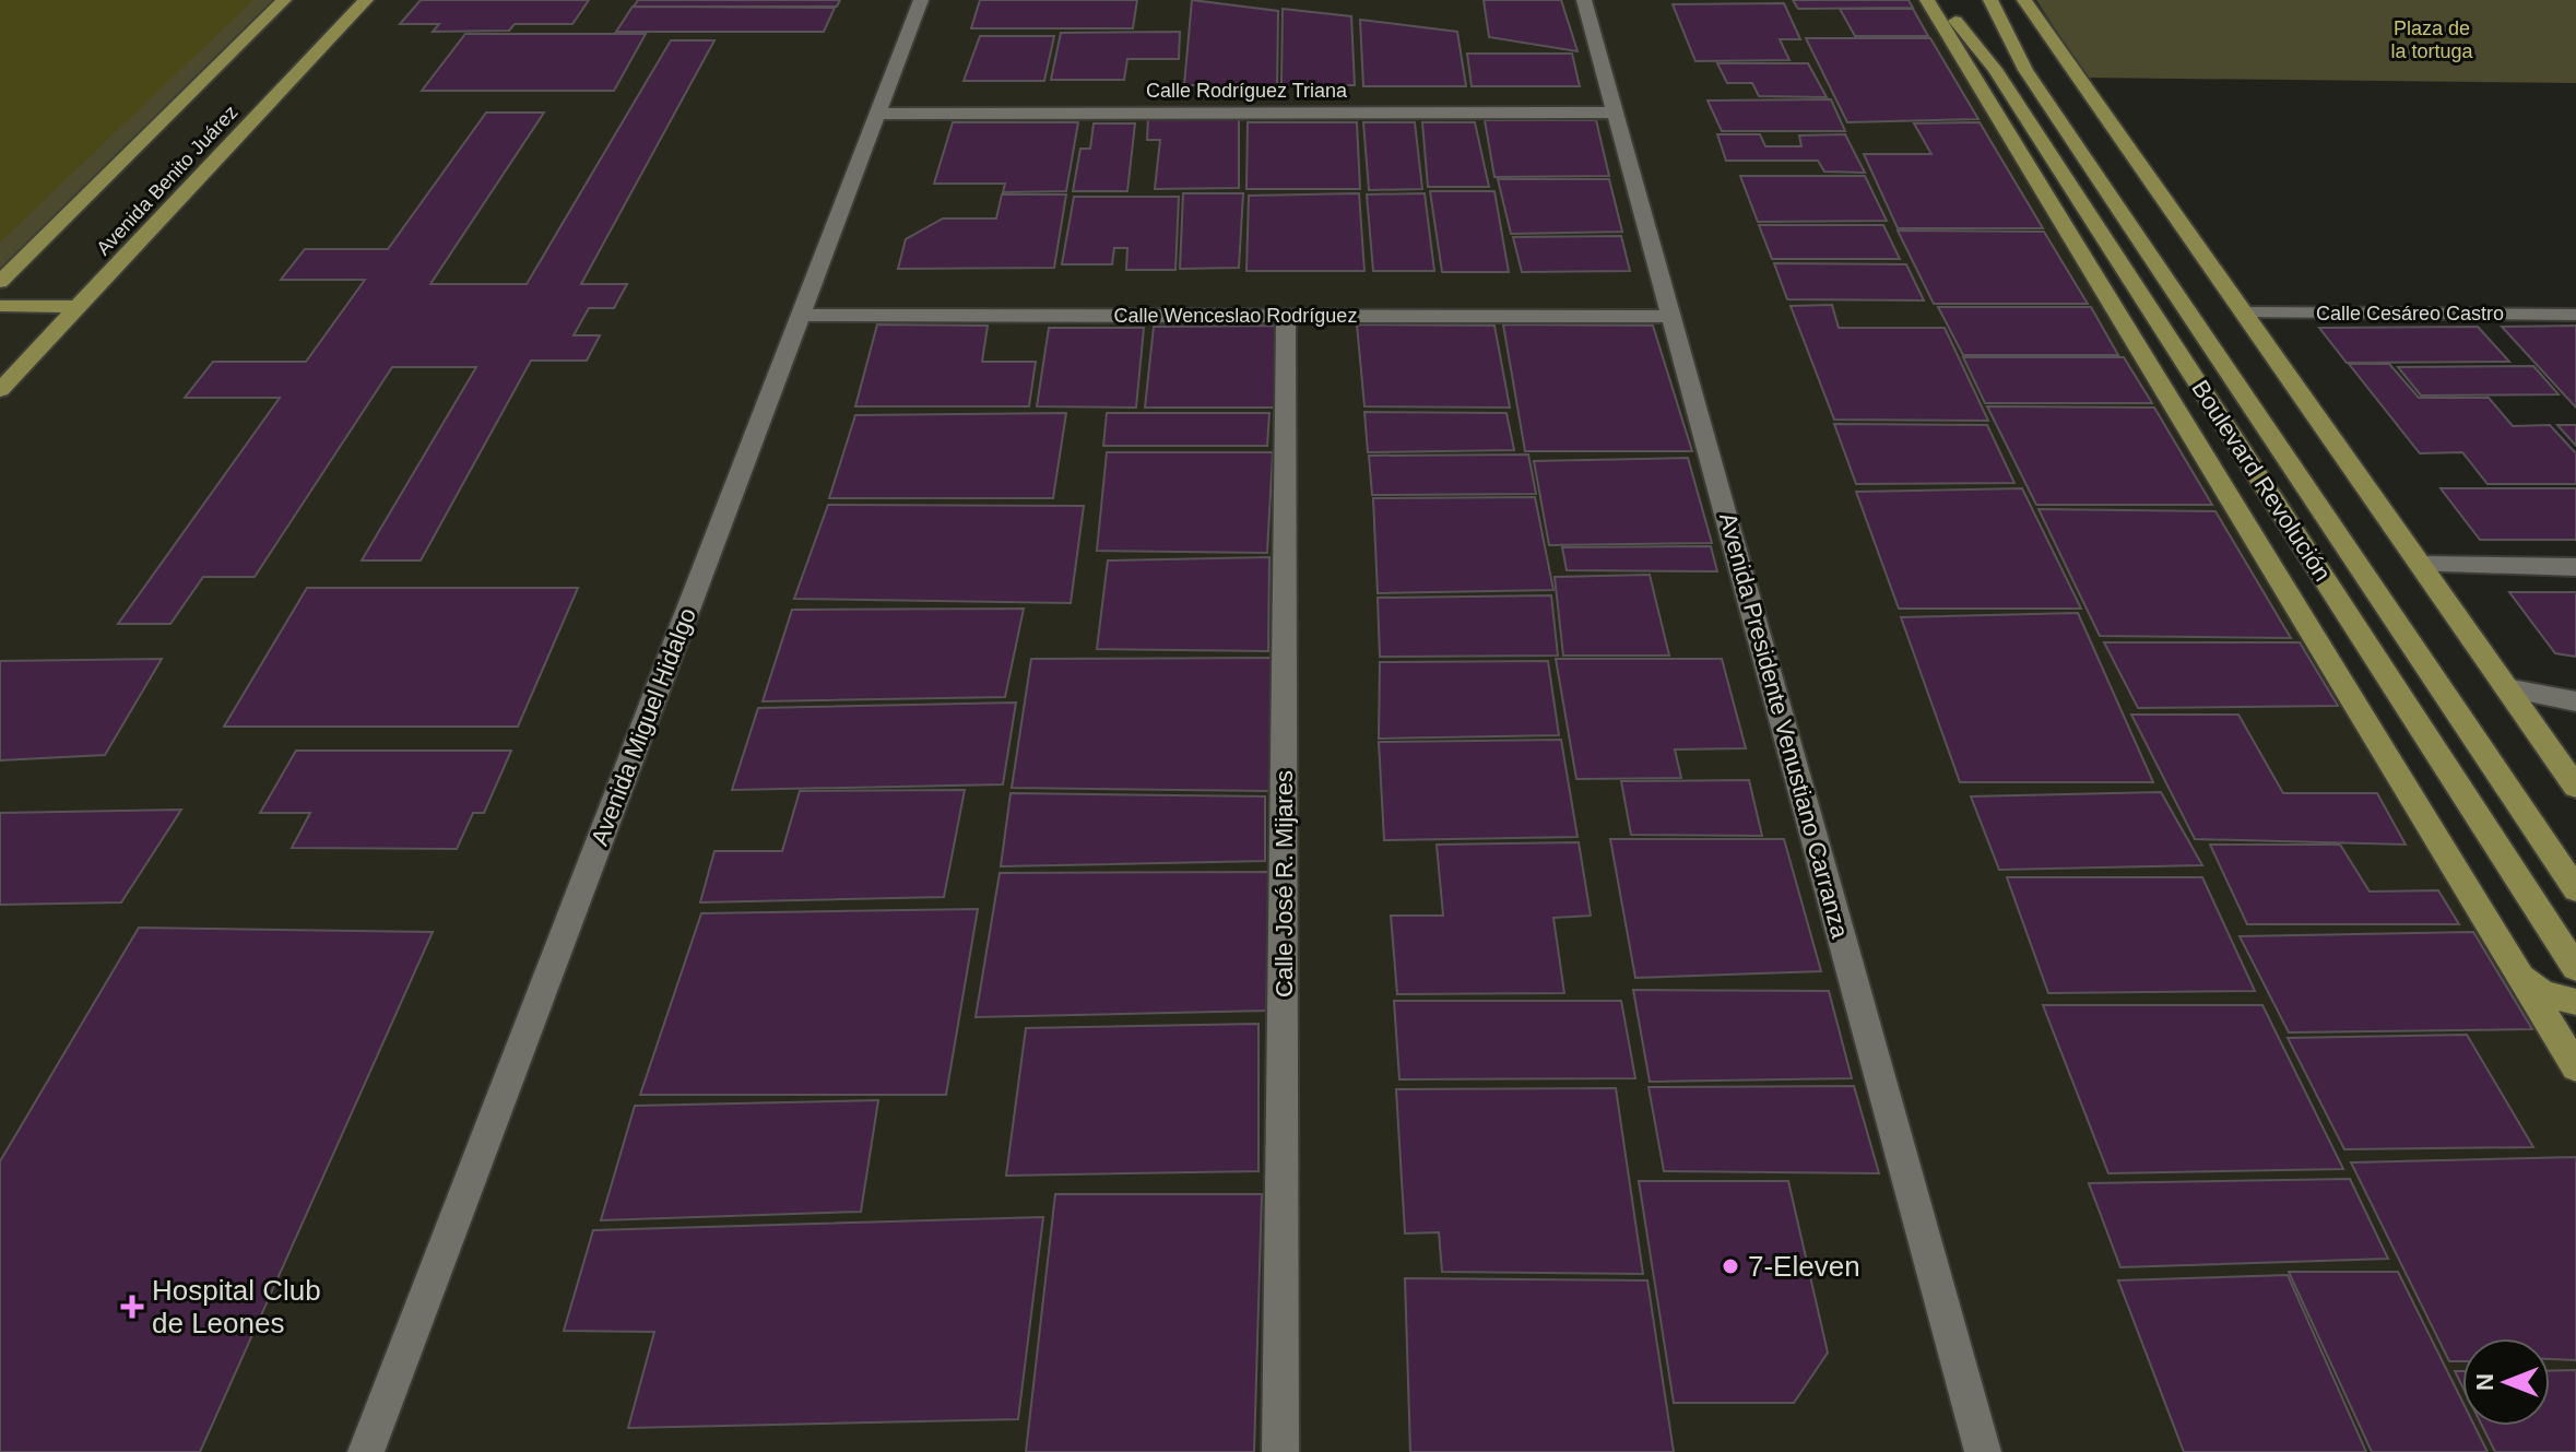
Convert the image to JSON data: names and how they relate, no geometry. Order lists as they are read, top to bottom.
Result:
{
  "streets": {
    "main road": ["Avenida Benito Juárez", "Boulevard Revolución"],
    "street": [
      "Calle Rodríguez Triana",
      "Calle Cesáreo Castro",
      "Calle Wenceslao Rodríguez",
      "Avenida Presidente Venustiano Carranza",
      "Avenida Miguel Hidalgo",
      "Calle José R. Mijares"
    ]
  },
  "crossings": [
    ["Calle Rodríguez Triana", "Avenida Presidente Venustiano Carranza"],
    ["Calle Rodríguez Triana", "Avenida Miguel Hidalgo"],
    ["Calle Wenceslao Rodríguez", "Avenida Presidente Venustiano Carranza"],
    ["Calle Wenceslao Rodríguez", "Avenida Miguel Hidalgo"],
    ["Calle Wenceslao Rodríguez", "Calle José R. Mijares"]
  ],
  "parks": ["Plaza de la tortuga"],
  "places": {
    "other": ["7-Eleven"],
    "health": ["Hospital Club de Leones"]
  },
  "north": "left"
}
